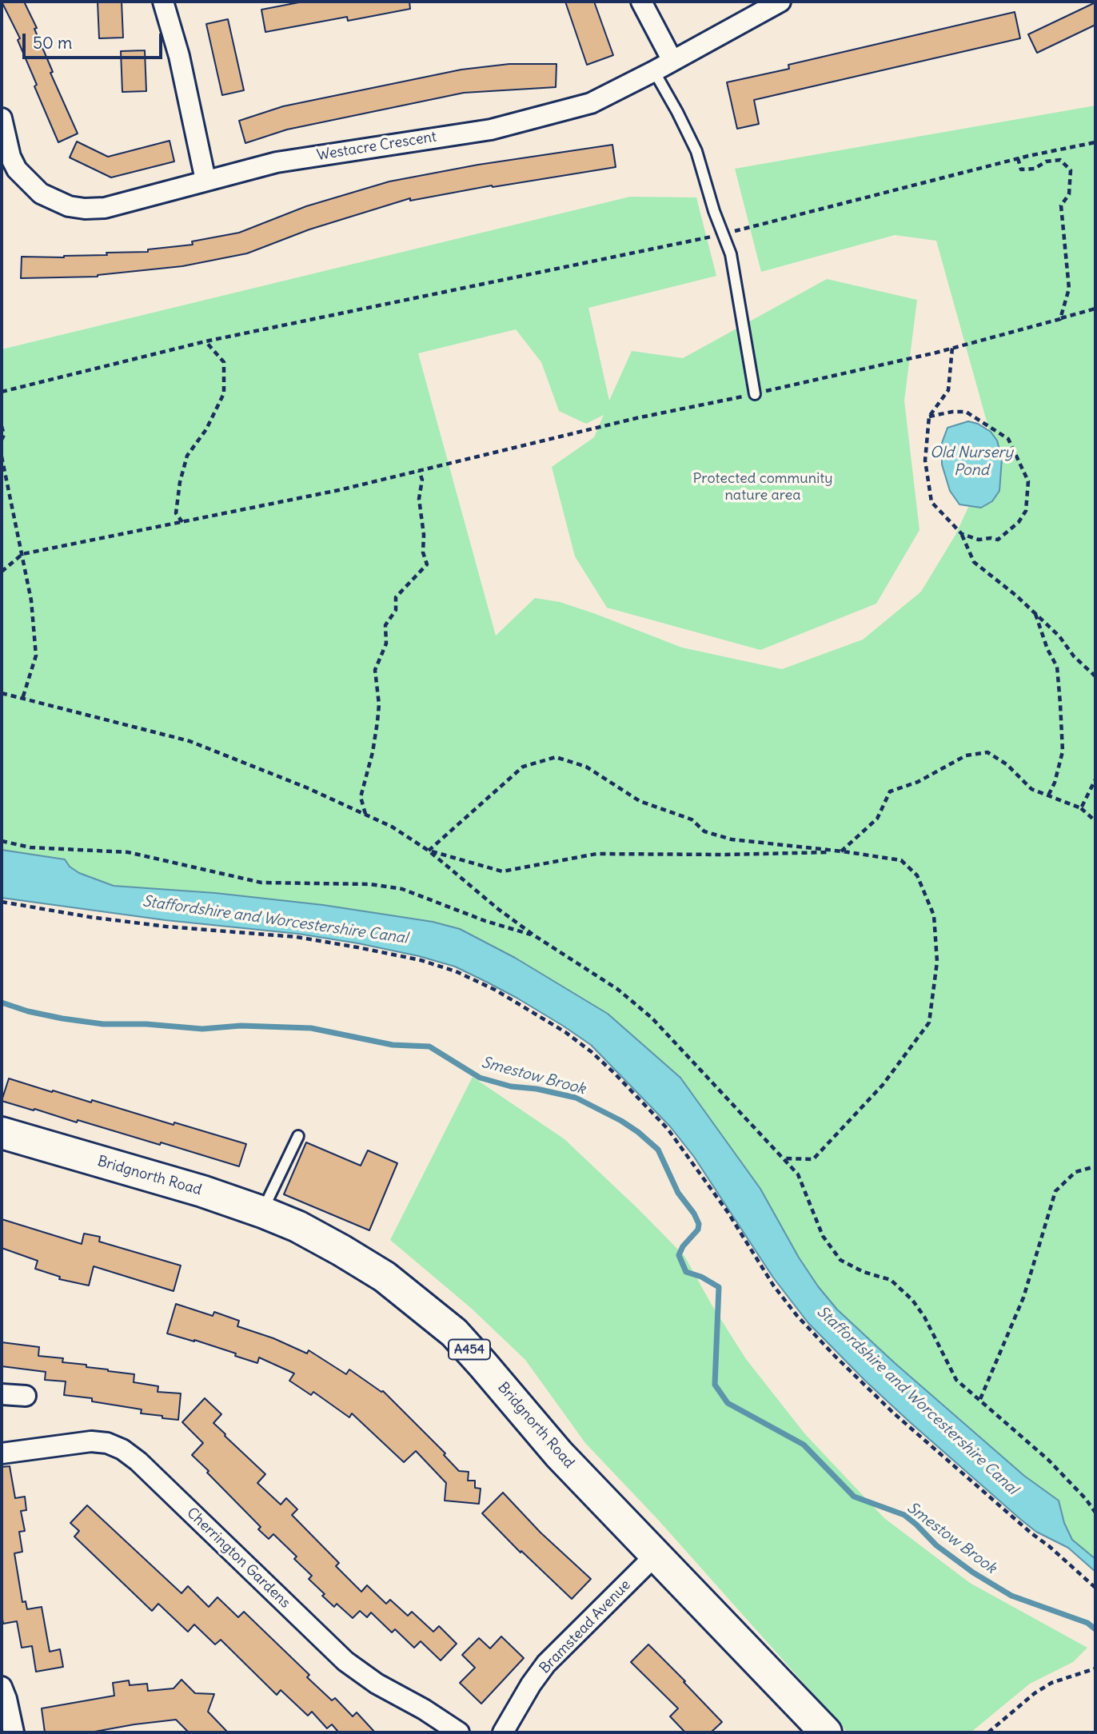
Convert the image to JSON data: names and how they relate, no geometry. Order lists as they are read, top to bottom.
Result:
{
  "streets": {
    "highway": ["Bridgnorth Road", "A454"],
    "street": ["Westacre Crescent", "Cherrington Gardens", "Bramstead Avenue"]
  },
  "crossings": [
    ["Bridgnorth Road", "Bramstead Avenue"]
  ],
  "water": ["Old Nursery Pond", "Staffordshire and Worcestershire Canal", "Smestow Brook"],
  "parks": ["Protected community nature area"],
  "scale_bar": "50 m"
}
